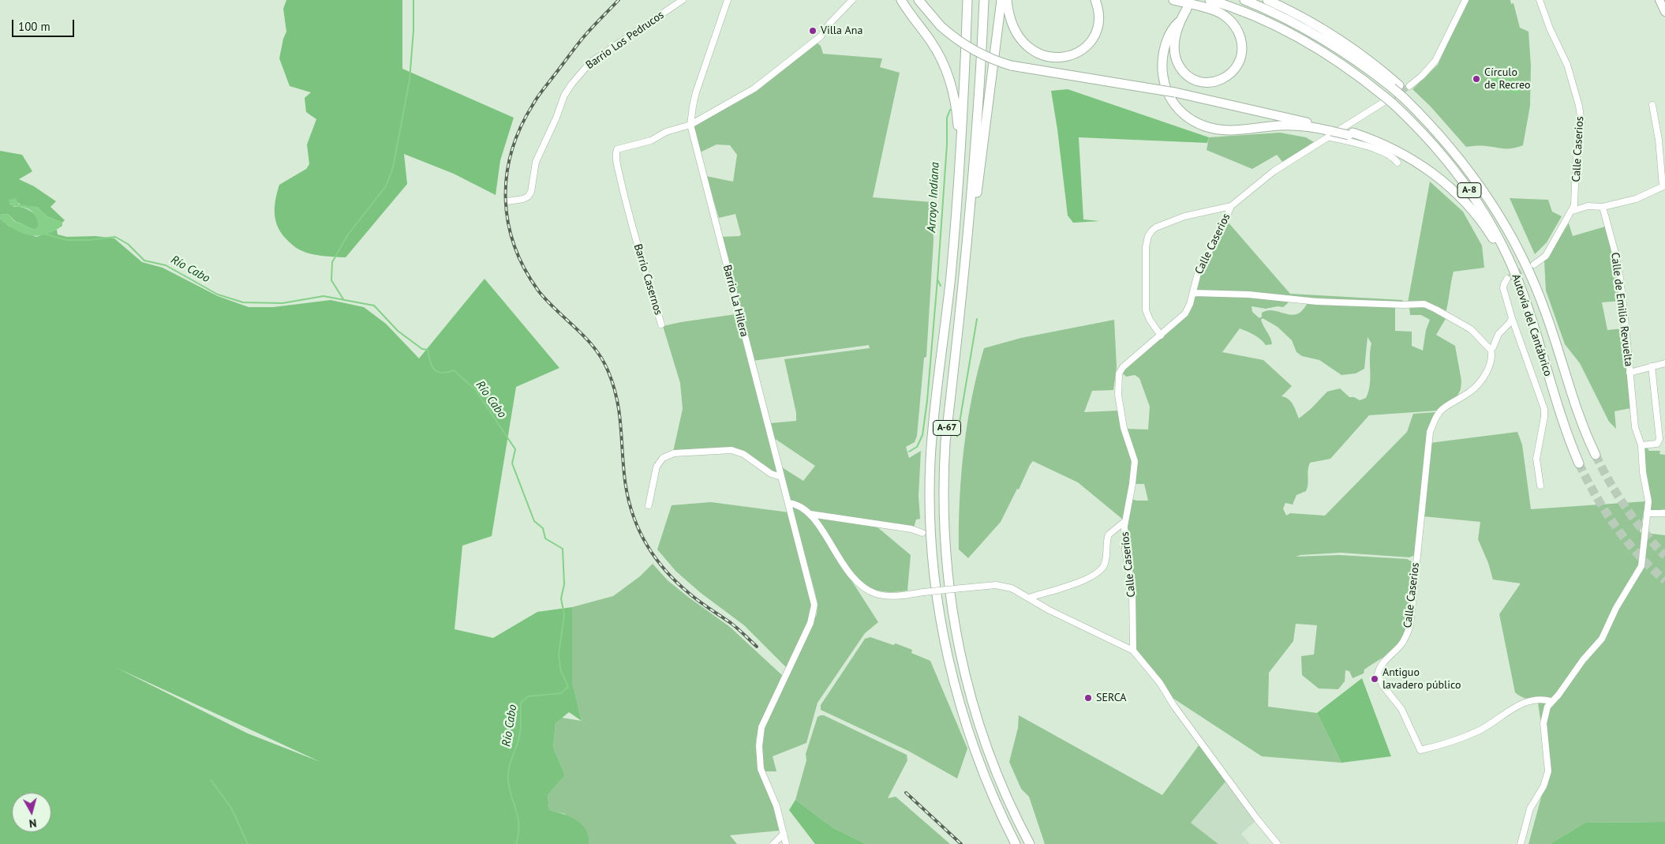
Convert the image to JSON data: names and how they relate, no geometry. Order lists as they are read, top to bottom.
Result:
{
  "streets": {
    "highway": ["A-8", "Autovía del Cantábrico", "A-67"],
    "street": [
      "Barrio Los Pedrucos",
      "Calle Caserios",
      "Barrio Casernos",
      "Barrio La Hilera",
      "Calle de Emilio Revuelta",
      "Calle Caseríos"
    ]
  },
  "crossings": [
    ["Calle Caserios", "Calle Caseríos"],
    ["Barrio Casernos", "Barrio La Hilera"]
  ],
  "water": ["Arroyo Indiana", "Río Cabo"],
  "places": [
    "Villa Ana",
    "Círculo de Recreo",
    "Antiguo lavadero público",
    "SERCA"
  ],
  "scale_bar": "100 m",
  "north": "bottom"
}
